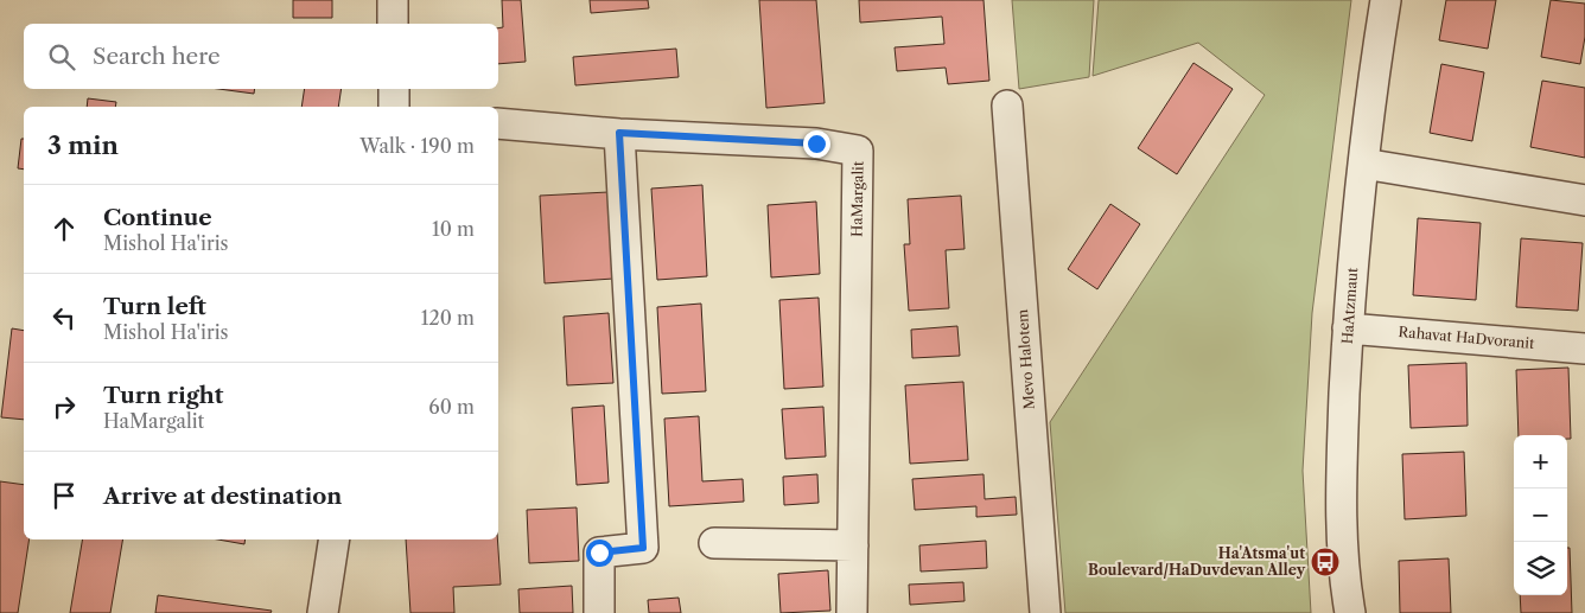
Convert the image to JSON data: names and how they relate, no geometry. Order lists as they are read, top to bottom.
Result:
{
  "streets": {
    "street": [
      "HaMargalit",
      "HaAtzmaut",
      "Rahavat HaDvoranit",
      "Mevo Halotem"
    ]
  },
  "crossings": [
    ["HaAtzmaut", "Rahavat HaDvoranit"]
  ],
  "places": {
    "bus stop": ["Ha'Atsma'ut Boulevard/HaDuvdevan Alley"]
  },
  "page": {
    "search": "Search here",
    "heading": ["3 min", "Walk · 190 m"],
    "list": [
      ["Continue", "Mishol Ha'iris", "10 m"],
      ["Turn left", "Mishol Ha'iris", "120 m"],
      ["Turn right", "HaMargalit", "60 m"],
      "Arrive at destination"
    ],
    "map_buttons": ["+", "−"]
  }
}
